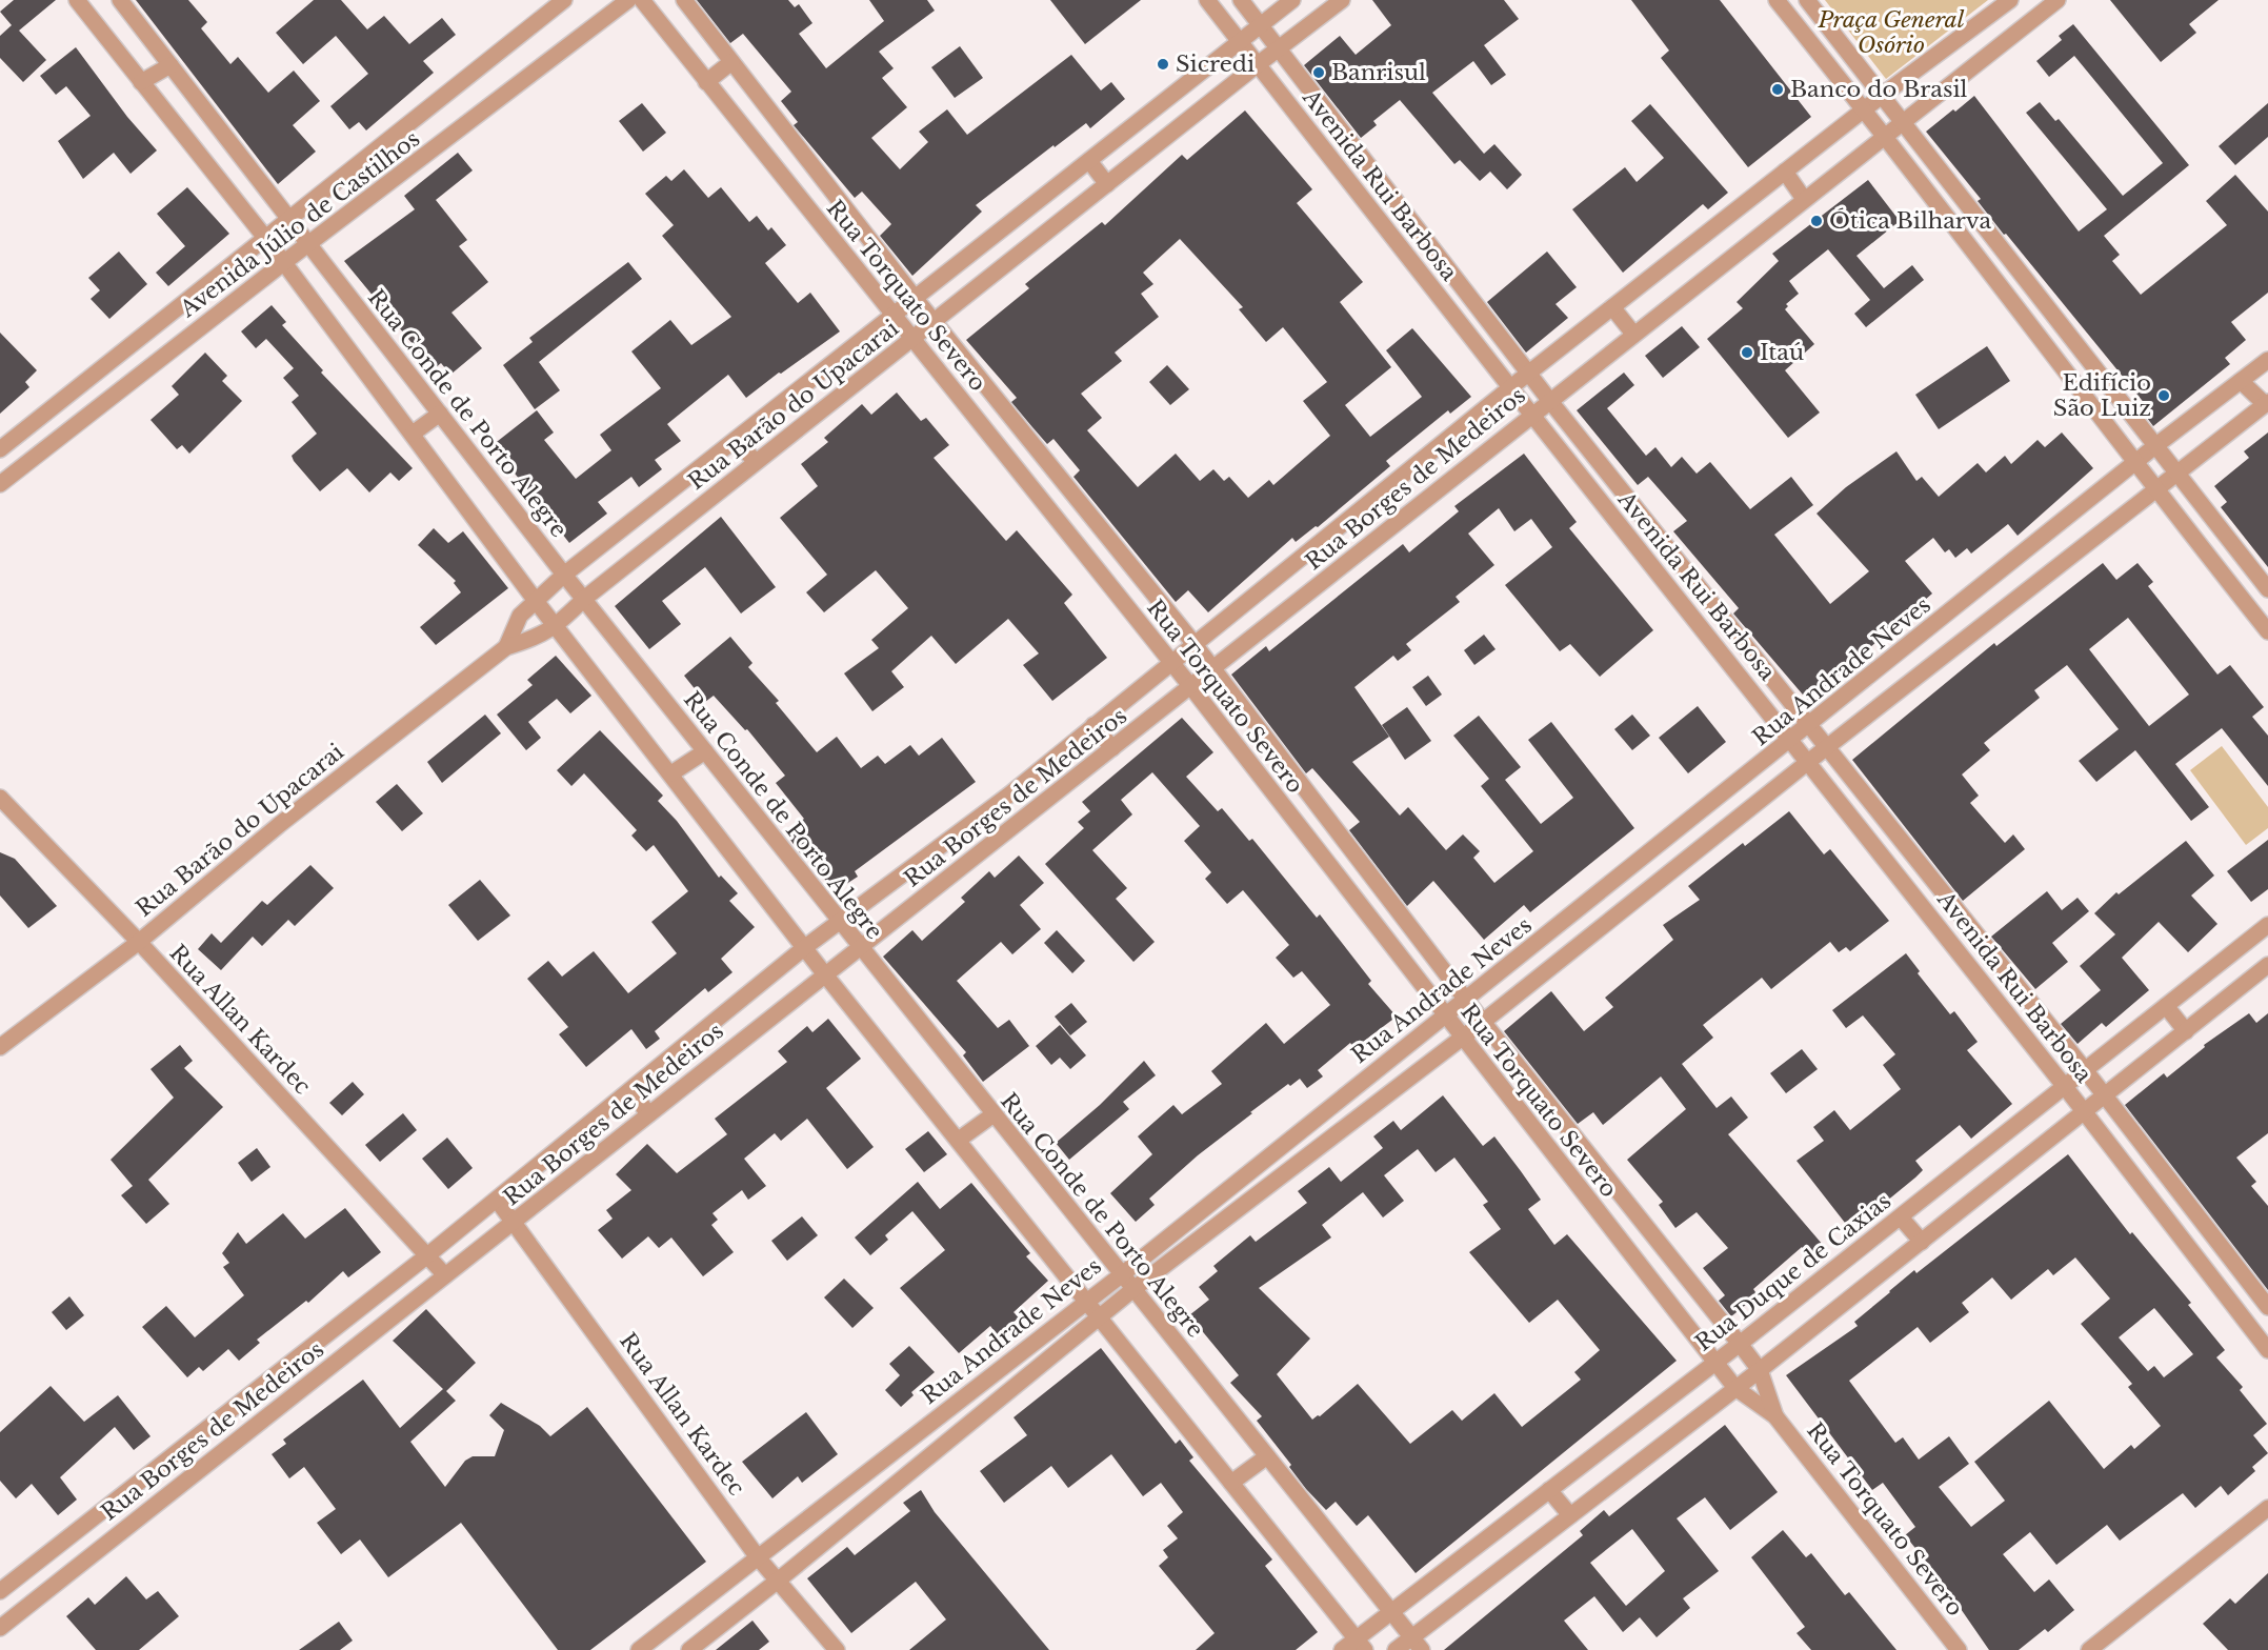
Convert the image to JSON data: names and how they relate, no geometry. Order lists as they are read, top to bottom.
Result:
{
  "streets": {
    "street": [
      "Avenida Rui Barbosa",
      "Avenida Júlio de Castilhos",
      "Rua Torquato Severo",
      "Rua Barão do Upacarai",
      "Rua Conde de Porto Alegre",
      "Rua Borges de Medeiros",
      "Rua Andrade Neves",
      "Rua Allan Kardec",
      "Rua Duque de Caxias"
    ]
  },
  "crossings": [
    ["Avenida Rui Barbosa", "Rua Barão do Upacarai"],
    ["Avenida Rui Barbosa", "Rua Borges de Medeiros"],
    ["Avenida Rui Barbosa", "Rua Andrade Neves"],
    ["Avenida Rui Barbosa", "Rua Duque de Caxias"],
    ["Avenida Júlio de Castilhos", "Rua Conde de Porto Alegre"],
    ["Rua Torquato Severo", "Rua Barão do Upacarai"],
    ["Rua Torquato Severo", "Rua Borges de Medeiros"],
    ["Rua Torquato Severo", "Rua Andrade Neves"],
    ["Rua Torquato Severo", "Rua Duque de Caxias"],
    ["Rua Barão do Upacarai", "Rua Conde de Porto Alegre"],
    ["Rua Barão do Upacarai", "Rua Allan Kardec"],
    ["Rua Conde de Porto Alegre", "Rua Borges de Medeiros"],
    ["Rua Conde de Porto Alegre", "Rua Andrade Neves"],
    ["Rua Conde de Porto Alegre", "Rua Duque de Caxias"],
    ["Rua Borges de Medeiros", "Rua Allan Kardec"],
    ["Rua Andrade Neves", "Rua Allan Kardec"]
  ],
  "parks": ["Praça General Osório"],
  "places": [
    "Sicredi",
    "Banrisul",
    "Banco do Brasil",
    "Ótica Bilharva",
    "Itaú",
    "Edifício São Luiz"
  ]
}
